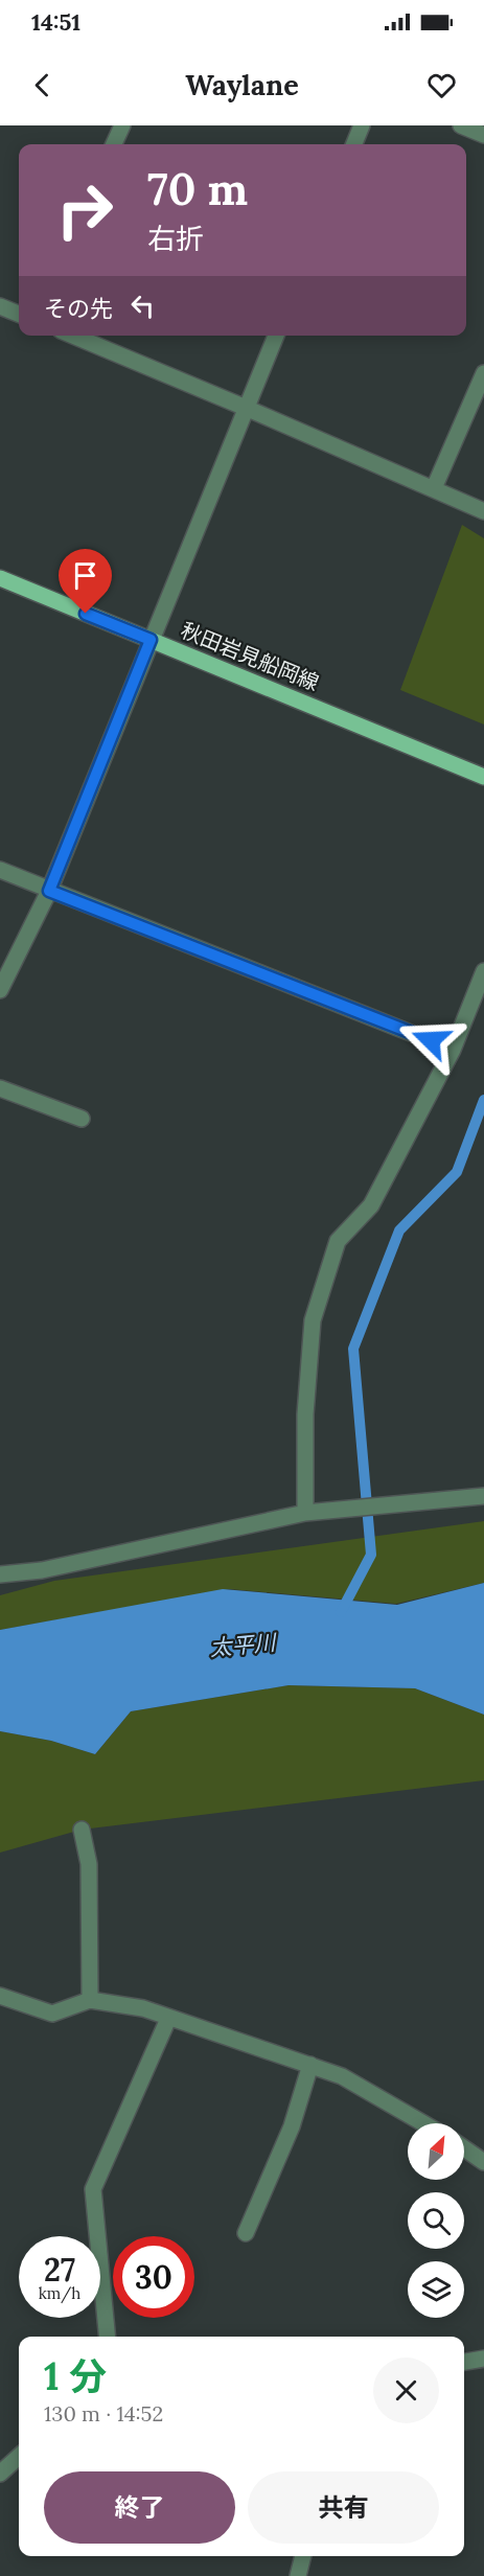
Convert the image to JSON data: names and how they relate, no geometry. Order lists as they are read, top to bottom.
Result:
{
  "streets": {
    "main road": ["秋田岩見船岡線"]
  },
  "water": ["太平川"],
  "north": "top right",
  "page": {
    "status": "14:51",
    "header": "Waylane",
    "turn": ["70 m", "右折"],
    "then": "その先",
    "speed": "27 km/h",
    "limit": "30",
    "heading": ["1 分", "130 m · 14:52"],
    "buttons": ["終了", "共有"]
  }
}
